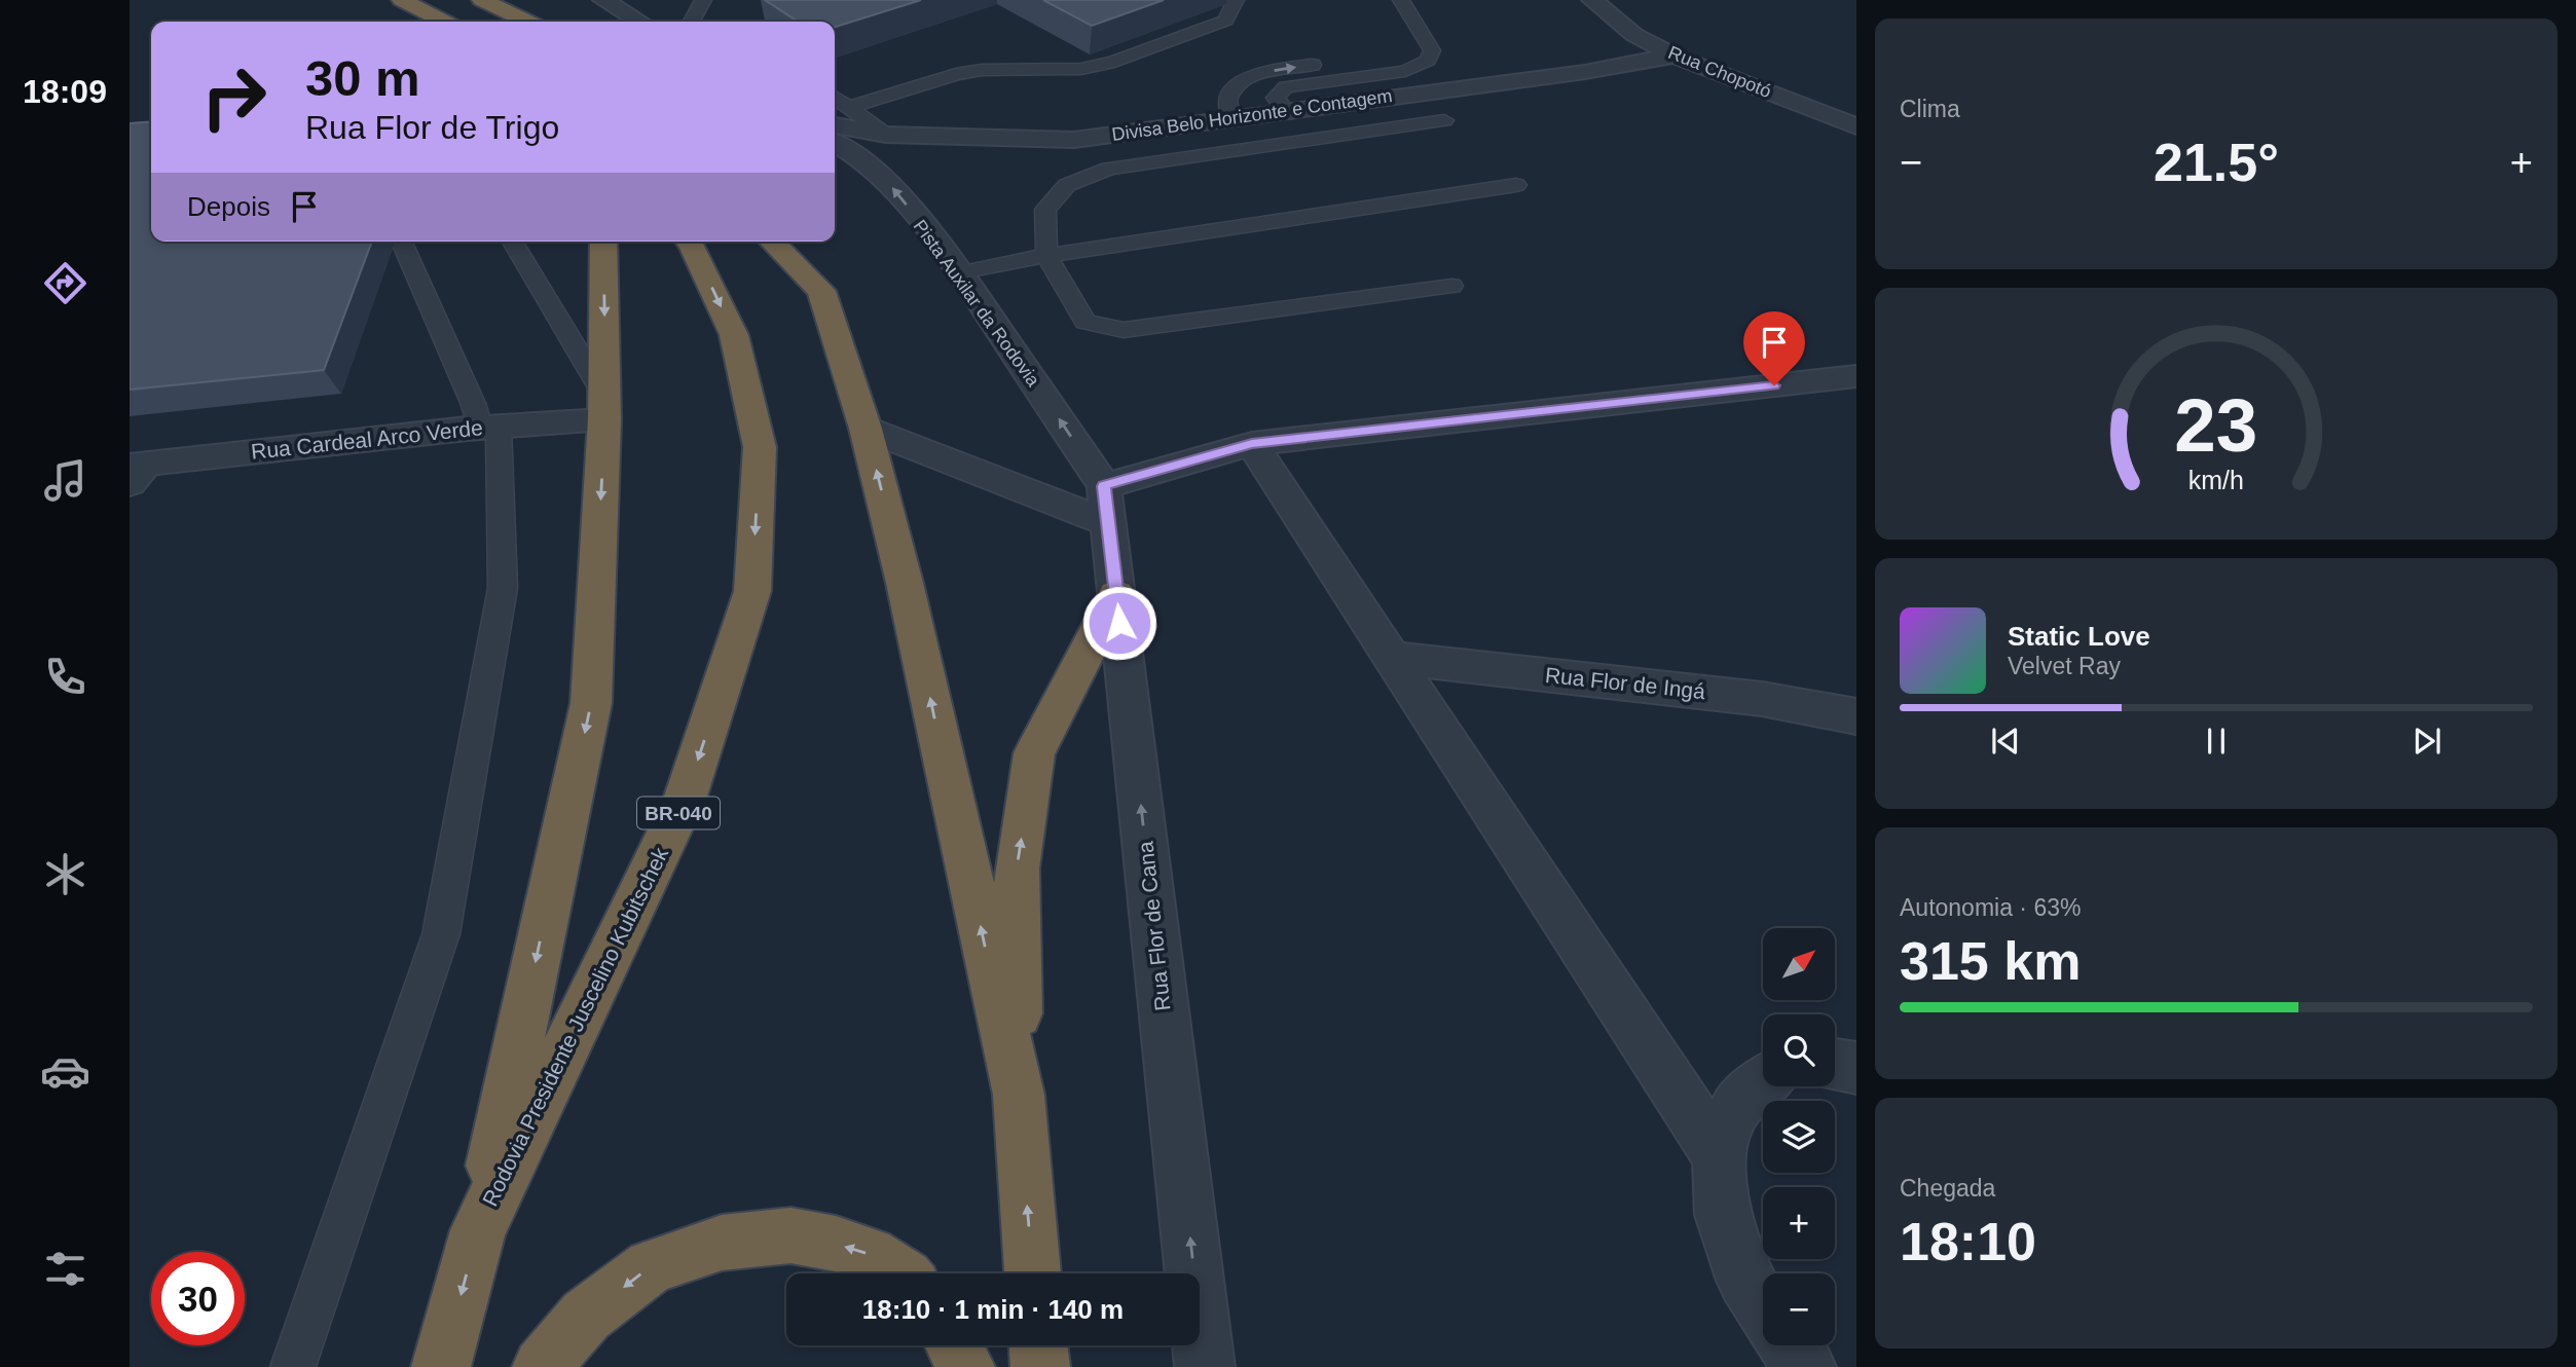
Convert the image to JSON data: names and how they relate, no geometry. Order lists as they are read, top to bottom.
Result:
{
  "streets": {
    "highway": ["BR-040", "Rodovia Presidente Juscelino Kubitschek"],
    "street": [
      "Rua Chopotó",
      "Divisa Belo Horizonte e Contagem",
      "Pista Auxilar da Rodovia",
      "Rua Cardeal Arco Verde",
      "Rua Flor de Ingá",
      "Rua Flor de Cana"
    ]
  },
  "crossings": [
    ["Rua Chopotó", "Divisa Belo Horizonte e Contagem"],
    ["Pista Auxilar da Rodovia", "Rua Flor de Cana"]
  ],
  "one_way": ["Pista Auxilar da Rodovia", "Rua Flor de Cana"],
  "north": "top right",
  "page": {
    "tabs": "18:09",
    "tile": [
      "Clima",
      ["Autonomia · 63%", "315 km"],
      ["Chegada", "18:10"]
    ],
    "turn": ["30 m", "Rua Flor de Trigo"],
    "heat": ["−", "21.5°", "+"],
    "then": "Depois",
    "song": ["Static Love", "Velvet Ray"],
    "map_buttons": ["+", "−"],
    "limit": "30",
    "trip": "18:10 · 1 min · 140 m",
    "gauge": ["23", "km/h"]
  }
}
